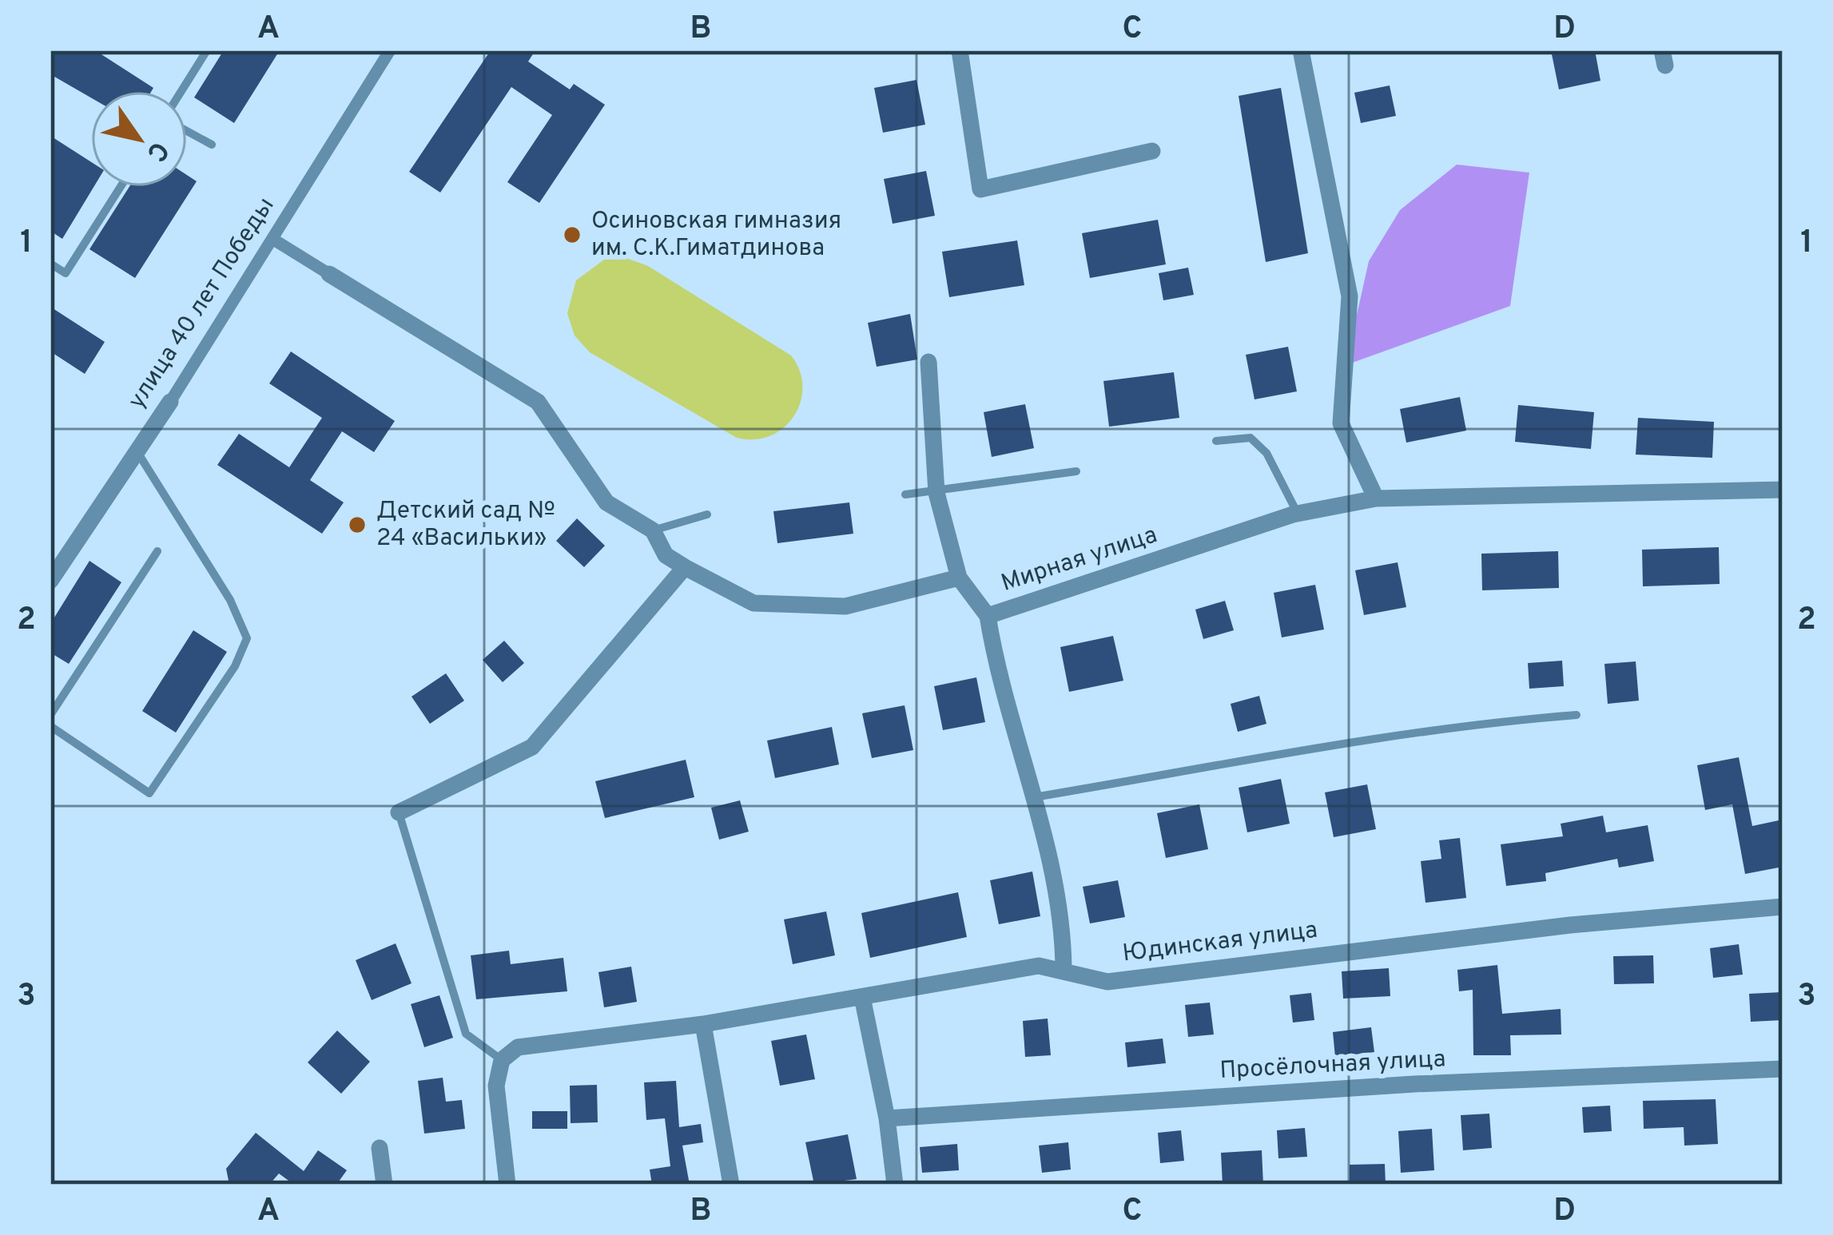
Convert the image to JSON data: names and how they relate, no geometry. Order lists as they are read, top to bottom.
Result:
{
  "streets": {
    "street": [
      "улица 40 лет Победы",
      "Мирная улица",
      "Юдинская улица",
      "Просёлочная улица"
    ]
  },
  "places": ["Осиновская гимназия им. С.К.Гиматдинова", "Детский сад № 24 «Васильки»"],
  "north": "bottom right",
  "grid": {
    "columns": [
      "A",
      "B",
      "C",
      "D"
    ],
    "rows": ["1", "2", "3"]
  }
}
